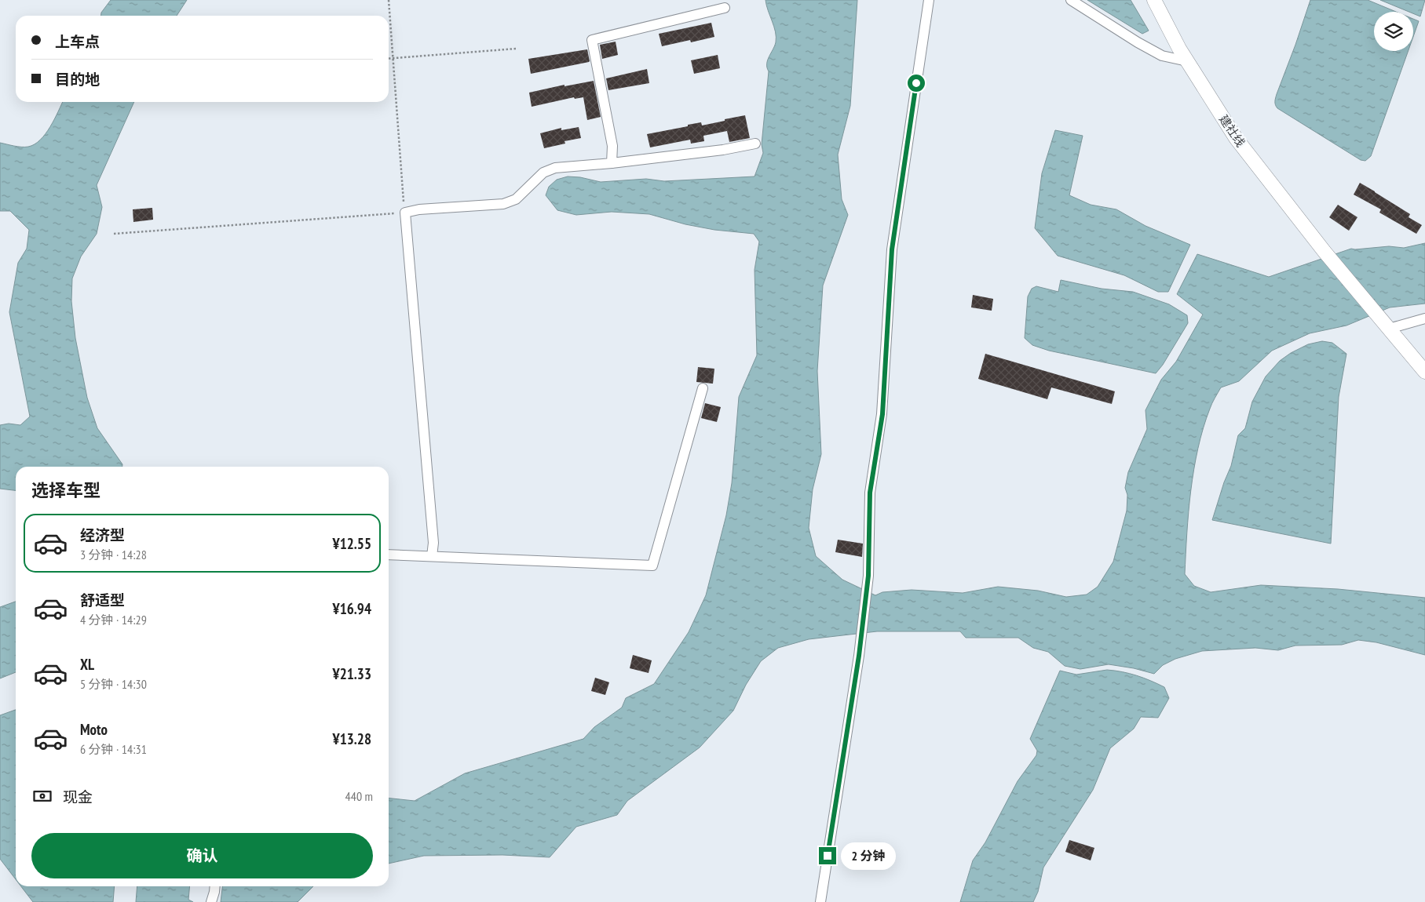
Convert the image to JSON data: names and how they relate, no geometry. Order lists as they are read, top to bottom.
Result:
{
  "streets": {
    "main road": ["建社线"]
  },
  "page": {
    "banner": ["上车点", "目的地"],
    "heading": "选择车型",
    "list": [
      {
        "name": "经济型",
        "note": "3 分钟 · 14:28",
        "value": "¥12.55"
      },
      {
        "name": "舒适型",
        "note": "4 分钟 · 14:29",
        "value": "¥16.94"
      },
      {
        "name": "XL",
        "note": "5 分钟 · 14:30",
        "value": "¥21.33"
      },
      {
        "name": "Moto",
        "note": "6 分钟 · 14:31",
        "value": "¥13.28"
      }
    ],
    "pay": ["现金", "440 m"],
    "buttons": "确认",
    "bubble": "2 分钟"
  }
}
